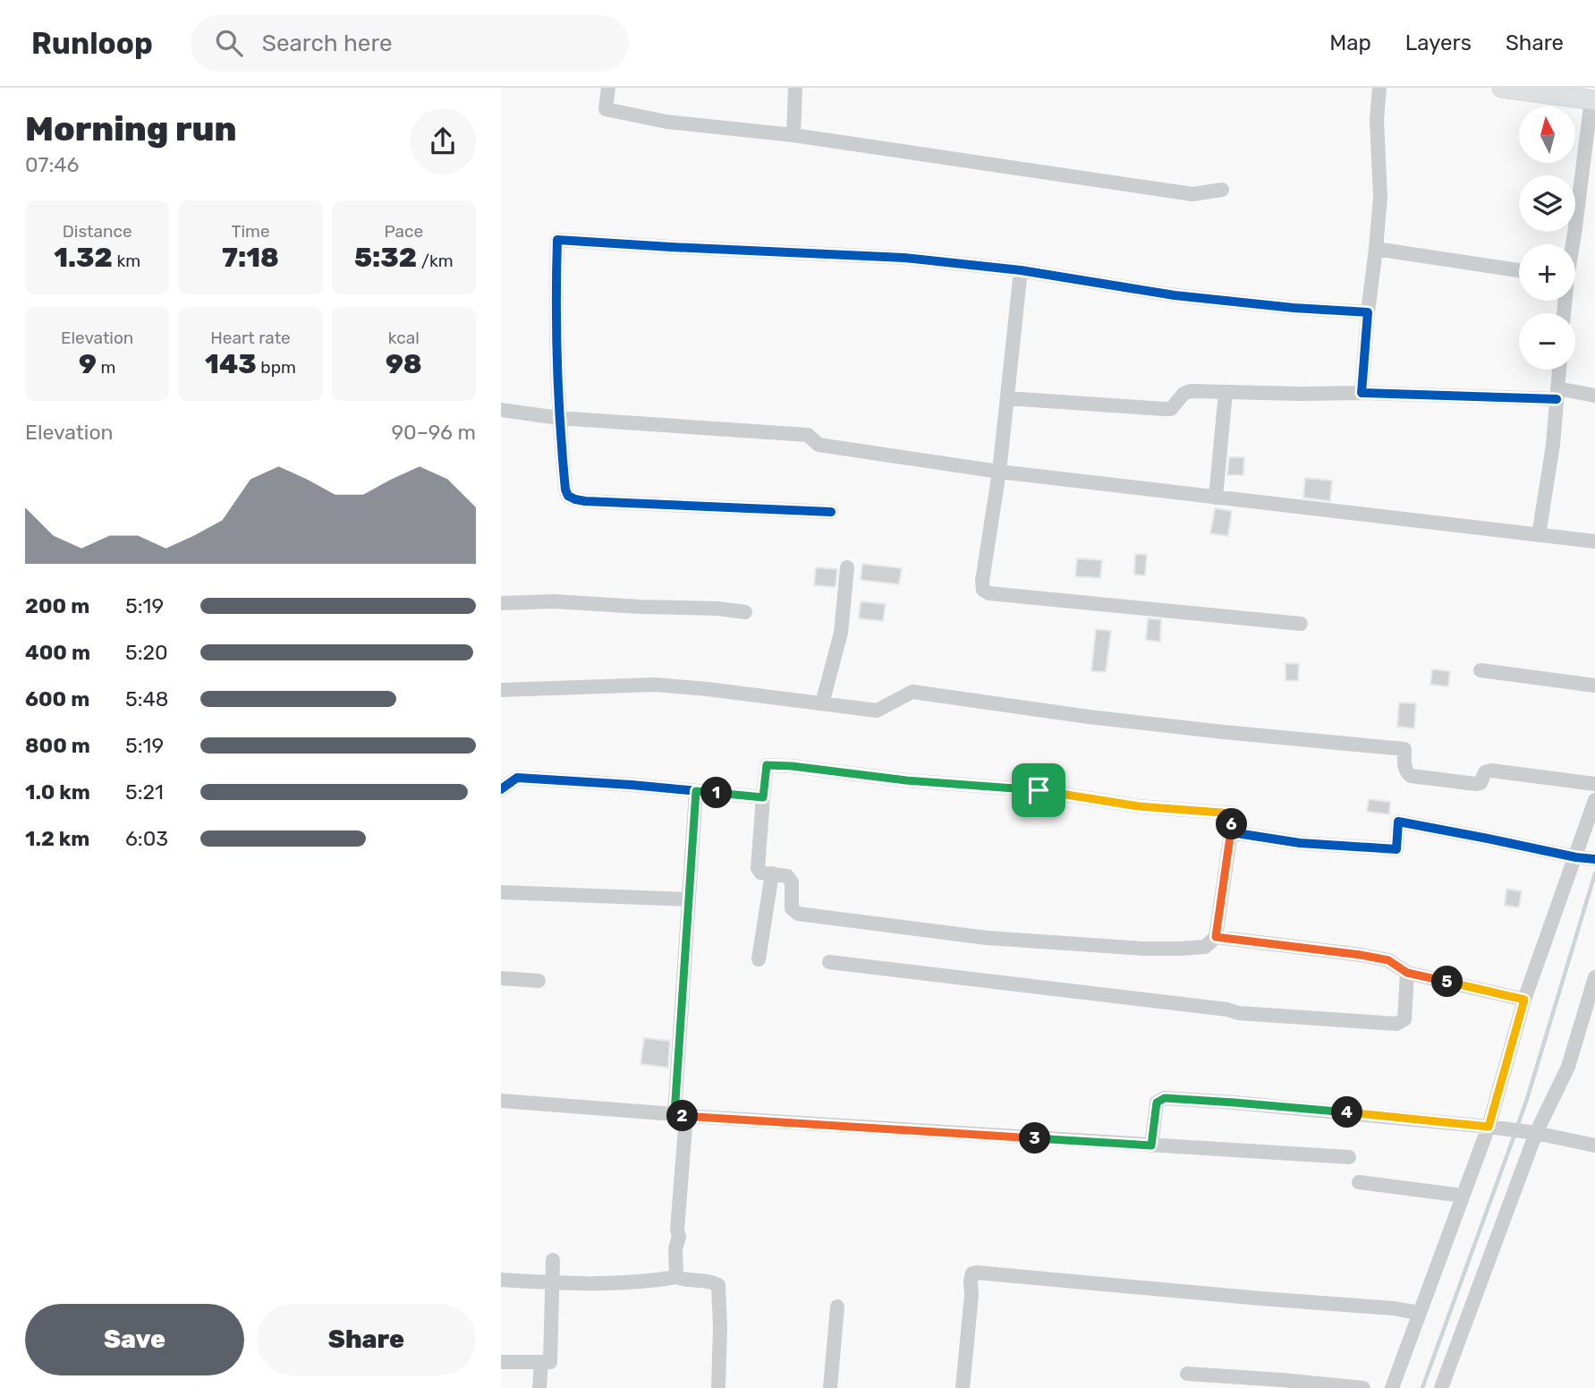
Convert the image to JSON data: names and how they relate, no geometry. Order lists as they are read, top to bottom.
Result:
{
  "north": "top",
  "page": {
    "header": "Runloop",
    "search": "Search here",
    "nav": ["Map", "Layers", "Share"],
    "heading": ["Morning run", "07:46"],
    "map_buttons": ["+", "−"],
    "stats": [
      ["Distance", "1.32 km"],
      ["Time", "7:18"],
      ["Pace", "5:32 /km"],
      ["Elevation", "9 m"],
      ["Heart rate", "143 bpm"],
      ["kcal", "98"]
    ],
    "chart": ["Elevation", "90–96 m"],
    "list": [
      {
        "name": "200 m",
        "note": "5:19"
      },
      {
        "name": "400 m",
        "note": "5:20"
      },
      {
        "name": "600 m",
        "note": "5:48"
      },
      {
        "name": "800 m",
        "note": "5:19"
      },
      {
        "name": "1.0 km",
        "note": "5:21"
      },
      {
        "name": "1.2 km",
        "note": "6:03"
      }
    ],
    "pins": [
      "1",
      "6",
      "5",
      "4",
      "2",
      "3"
    ],
    "buttons": ["Save", "Share"]
  }
}
